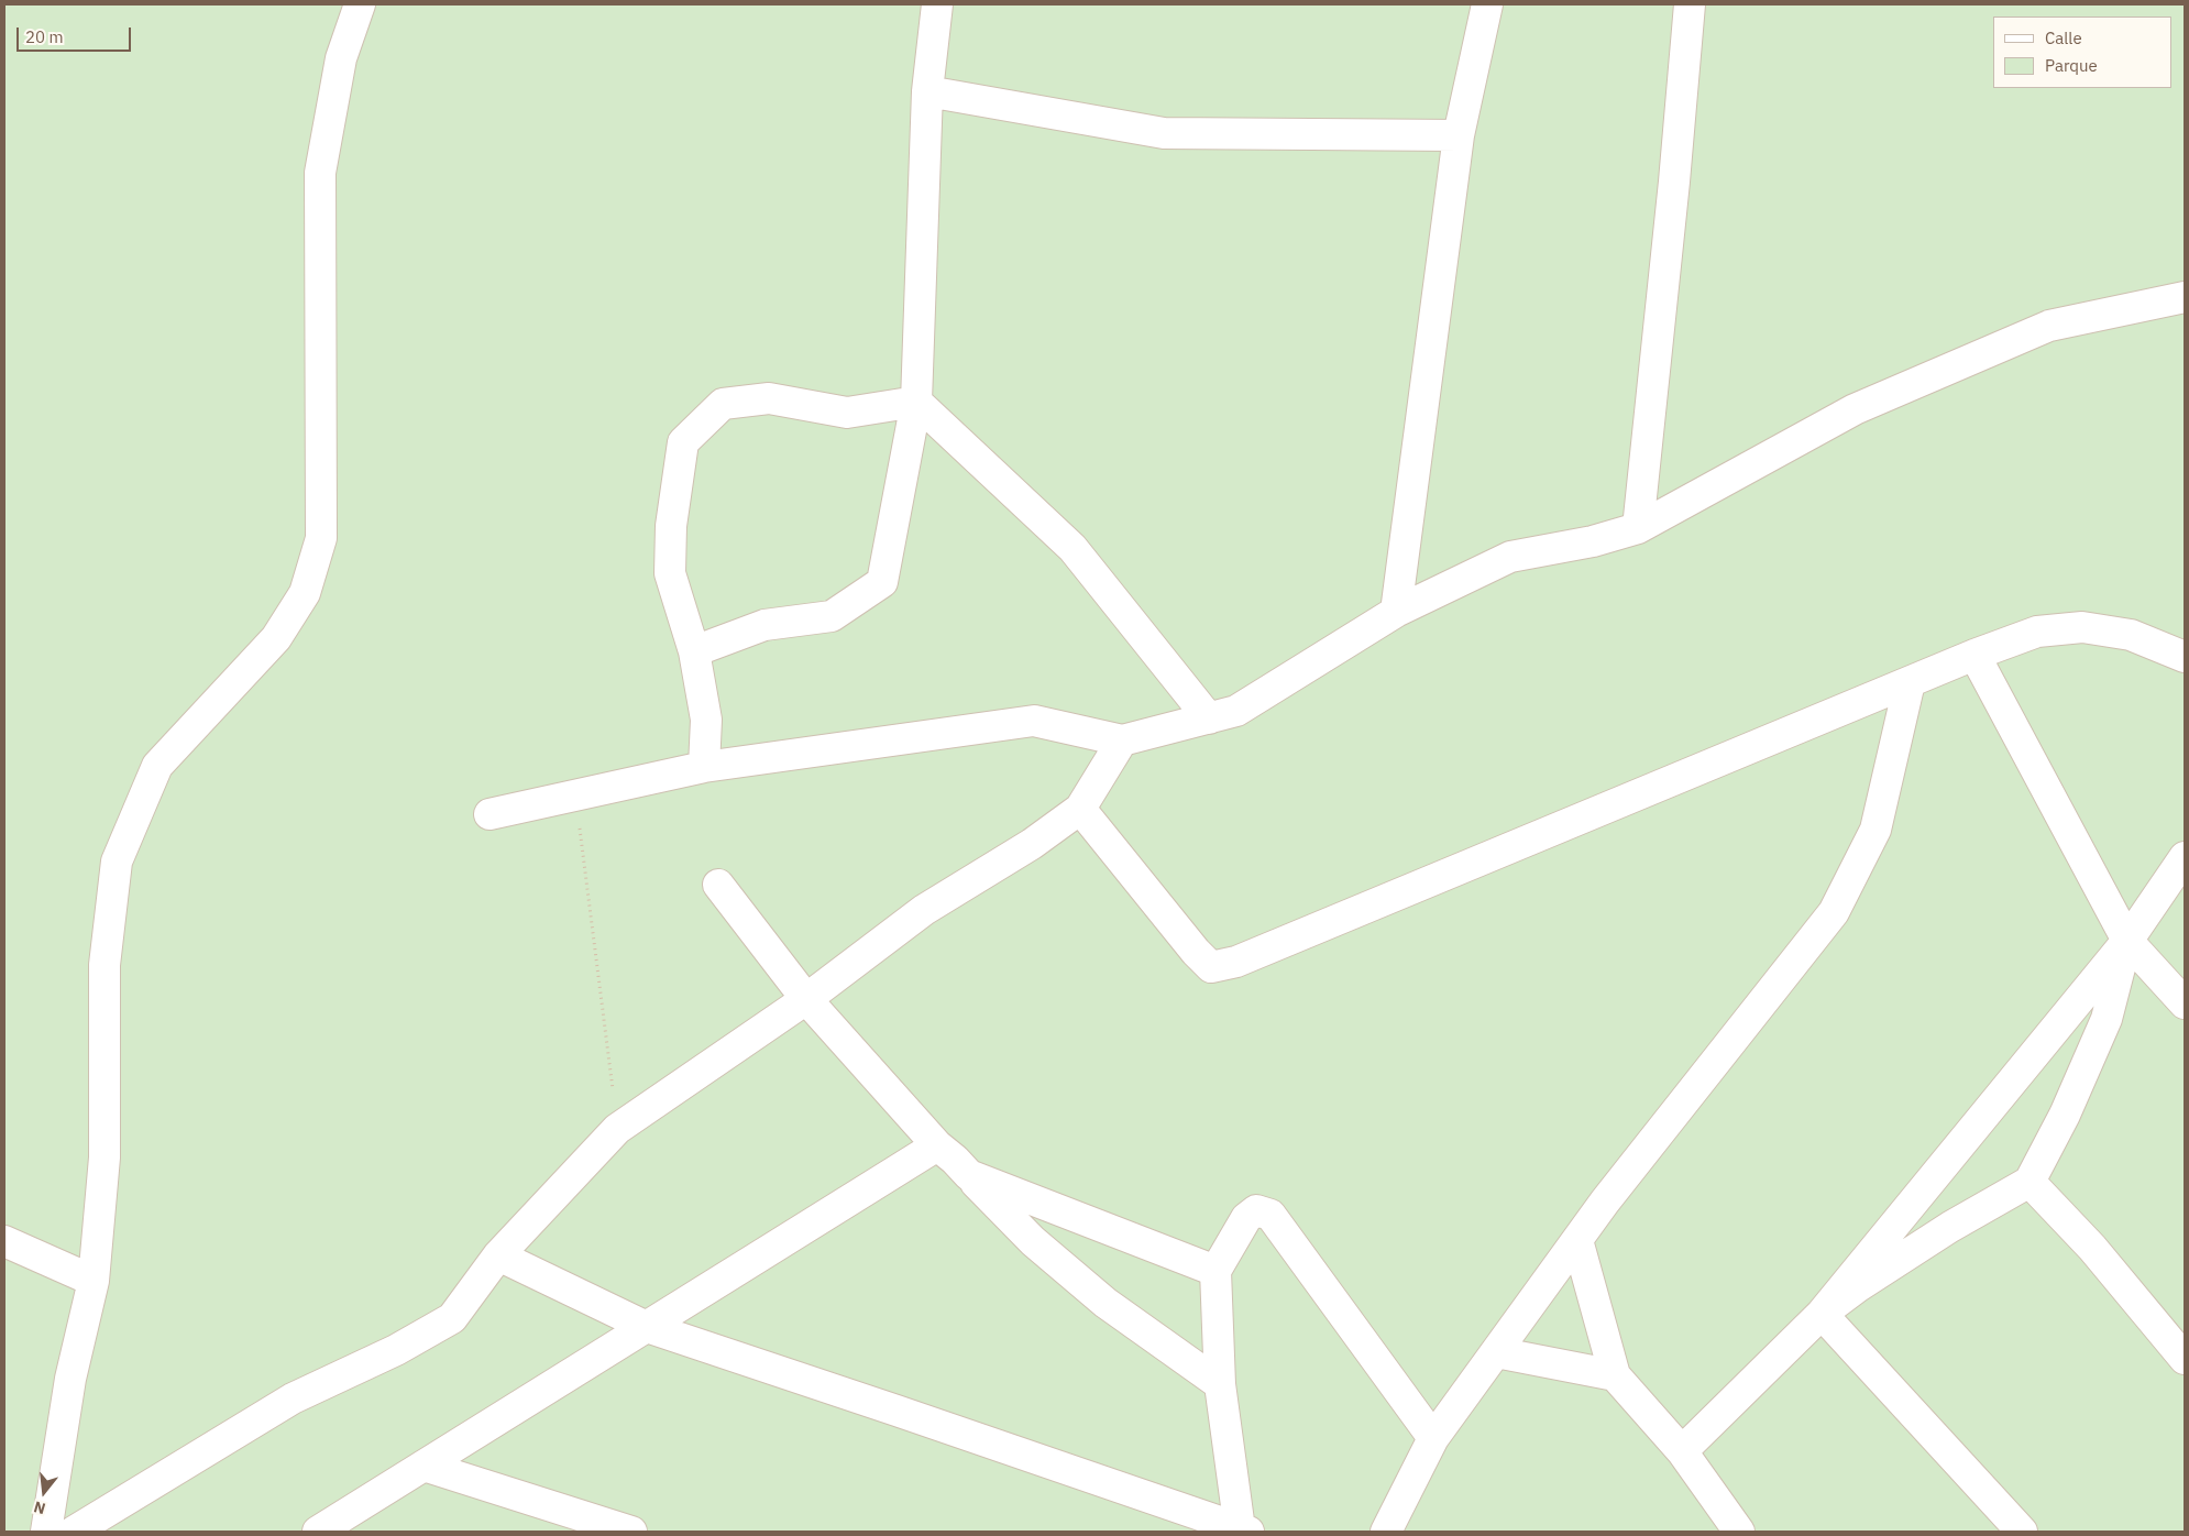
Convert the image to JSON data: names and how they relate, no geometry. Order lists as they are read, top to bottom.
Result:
{
  "legend": ["Calle", "Parque"],
  "scale_bar": "20 m",
  "north": "bottom"
}
